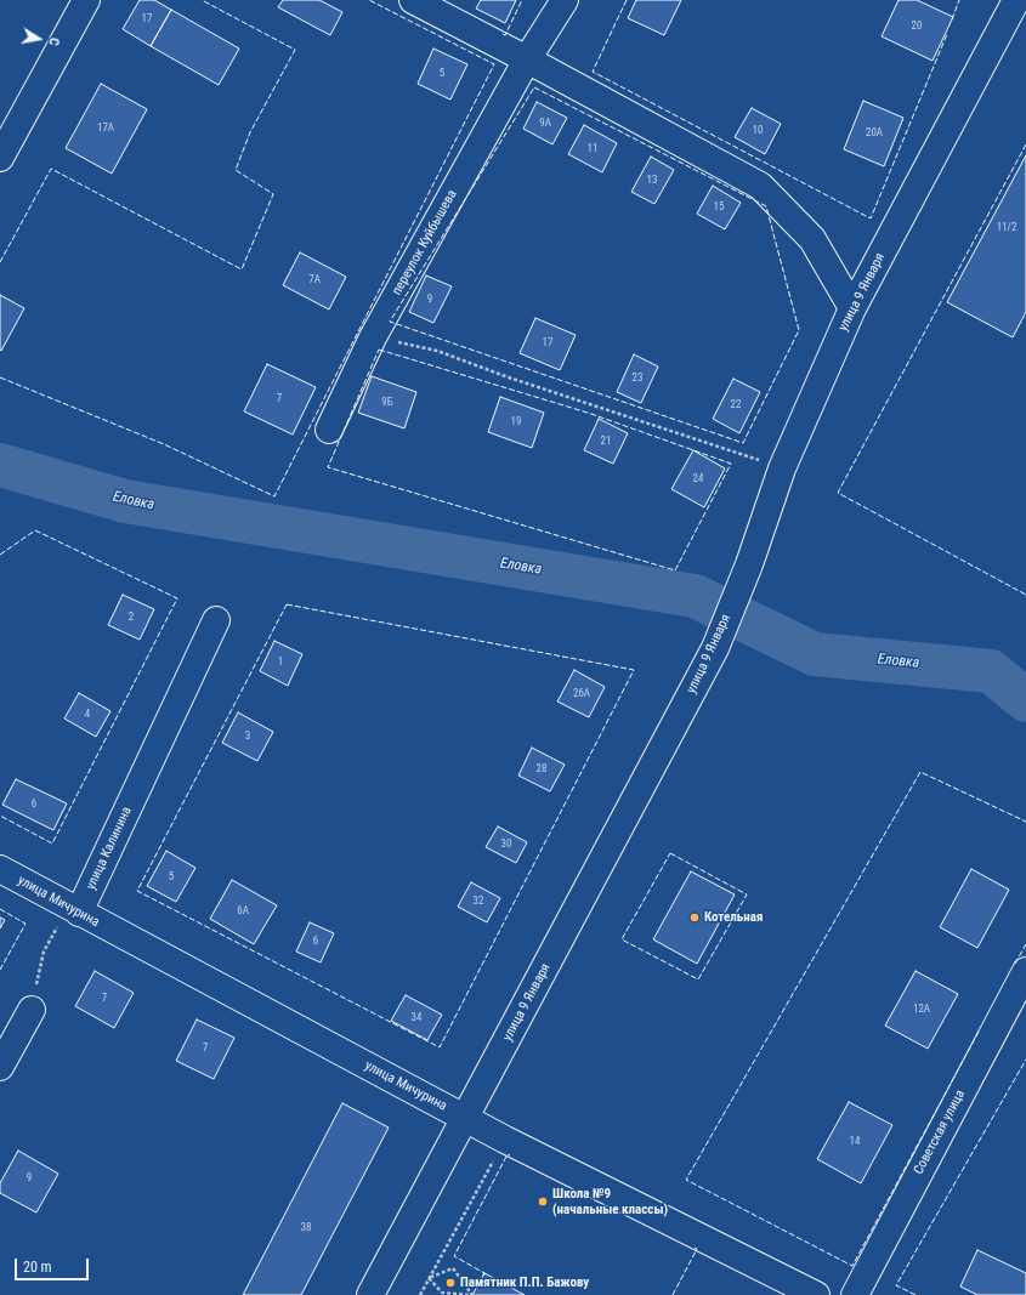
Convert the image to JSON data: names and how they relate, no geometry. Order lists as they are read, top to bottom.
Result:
{
  "streets": {
    "street": [
      "переулок Куйбышева",
      "улица 9 Января",
      "улица Калинина",
      "улица Мичурина",
      "Советская улица"
    ]
  },
  "crossings": [
    ["улица 9 Января", "улица Мичурина"],
    ["улица Калинина", "улица Мичурина"]
  ],
  "water": ["Еловка"],
  "places": ["Котельная", "Школа №9 (начальные классы)", "Памятник П.П. Бажову"],
  "house_numbers": [
    "17",
    "20",
    "5",
    "9А",
    "17А",
    "10",
    "20А",
    "11",
    "13",
    "15",
    "11/2",
    "7А",
    "9",
    "17",
    "23",
    "7",
    "9Б",
    "22",
    "19",
    "21",
    "24",
    "2",
    "1",
    "26А",
    "4",
    "3",
    "28",
    "6",
    "30",
    "5",
    "32",
    "6А",
    "6",
    "7",
    "12А",
    "34",
    "7",
    "14",
    "9",
    "38"
  ],
  "scale_bar": "20 m",
  "north": "right"
}
